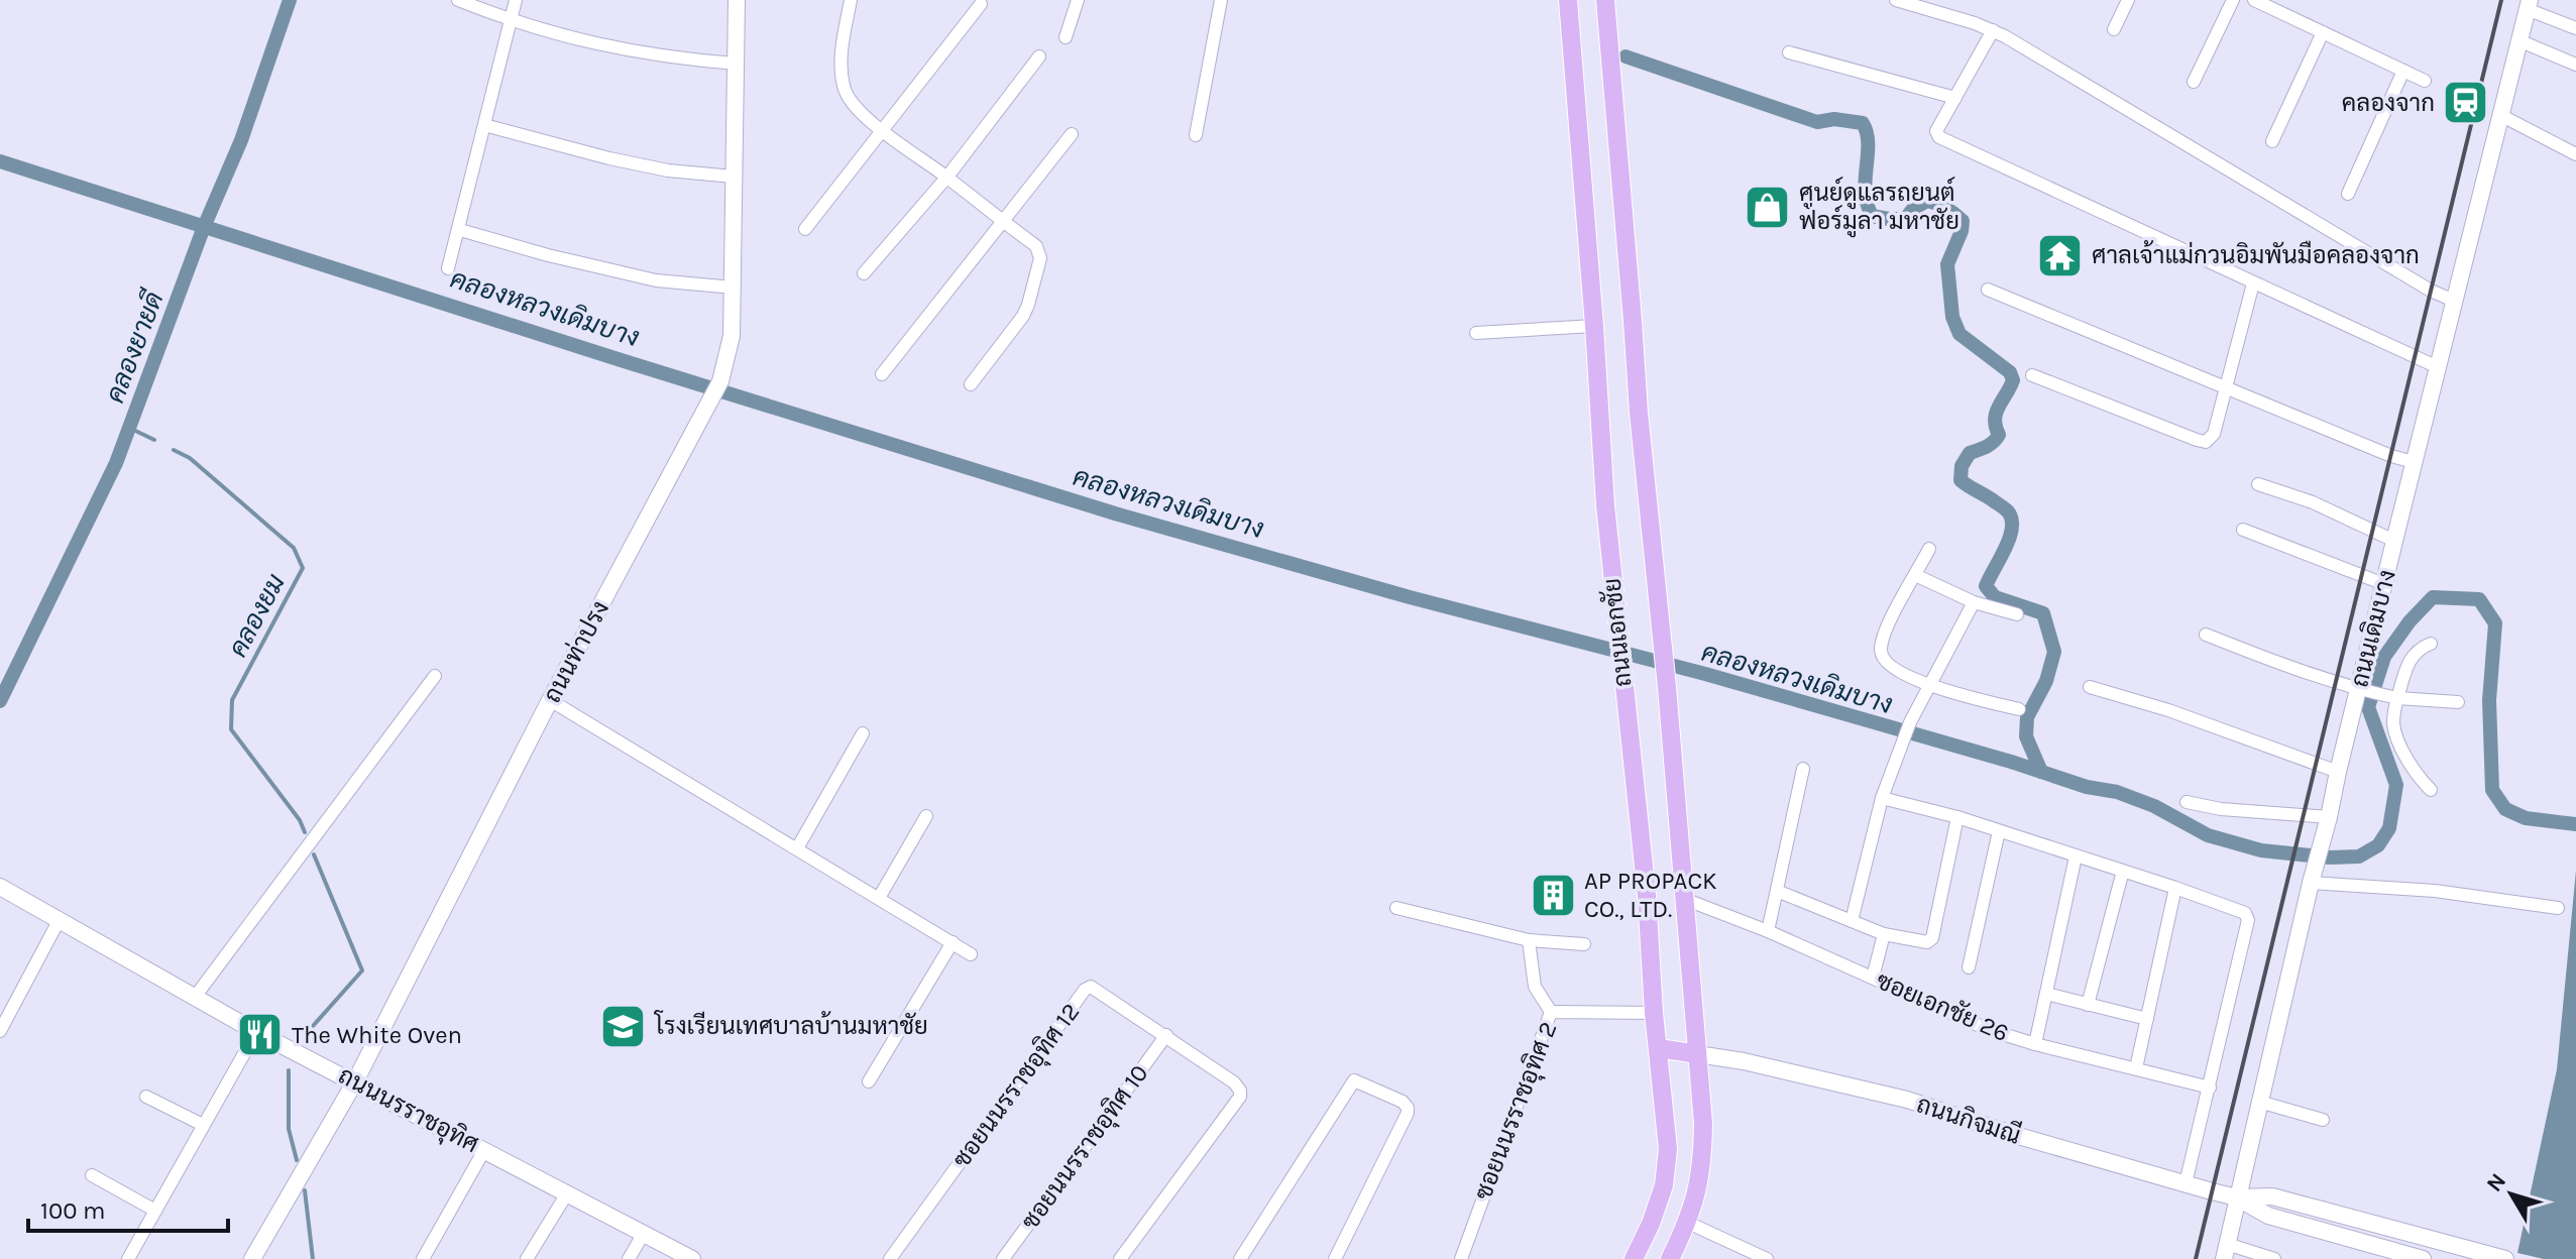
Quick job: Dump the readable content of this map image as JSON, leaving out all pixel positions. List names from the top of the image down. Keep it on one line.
{"streets":{"main road":["ถนนเอกชัย"],"street":["ถนนเดิมบาง","ถนนท่าปรง","ซอยเอกชัย 26","ซอยนนรราชอุทิศ 12","ถนนนรราชอุทิศ","ซอยนนรราชอุทิศ 2","ถนนกิจมณี","ซอยนนรราชอุทิศ 10"]},"crossings":[["ถนนเดิมบาง","ถนนกิจมณี"],["ถนนเอกชัย","ซอยเอกชัย 26"],["ถนนเอกชัย","ซอยนนรราชอุทิศ 2"],["ถนนเอกชัย","ถนนกิจมณี"],["ถนนท่าปรง","ถนนนรราชอุทิศ"],["ซอยนนรราชอุทิศ 12","ซอยนนรราชอุทิศ 10"]],"water":["คลองหลวงเดิมบาง","คลองยายดี","คลองยม"],"places":{"station":["คลองจาก"],"shop":["ศูนย์ดูแลรถยนต์ ฟอร์มูลา มหาชัย"],"temple":["ศาลเจ้าแม่กวนอิมพันมือคลองจาก"],"building":["AP PROPACK CO., LTD."],"school or university":["โรงเรียนเทศบาลบ้านมหาชัย"],"restaurant":["The White Oven"]},"scale_bar":"100 m","north":"top left"}
